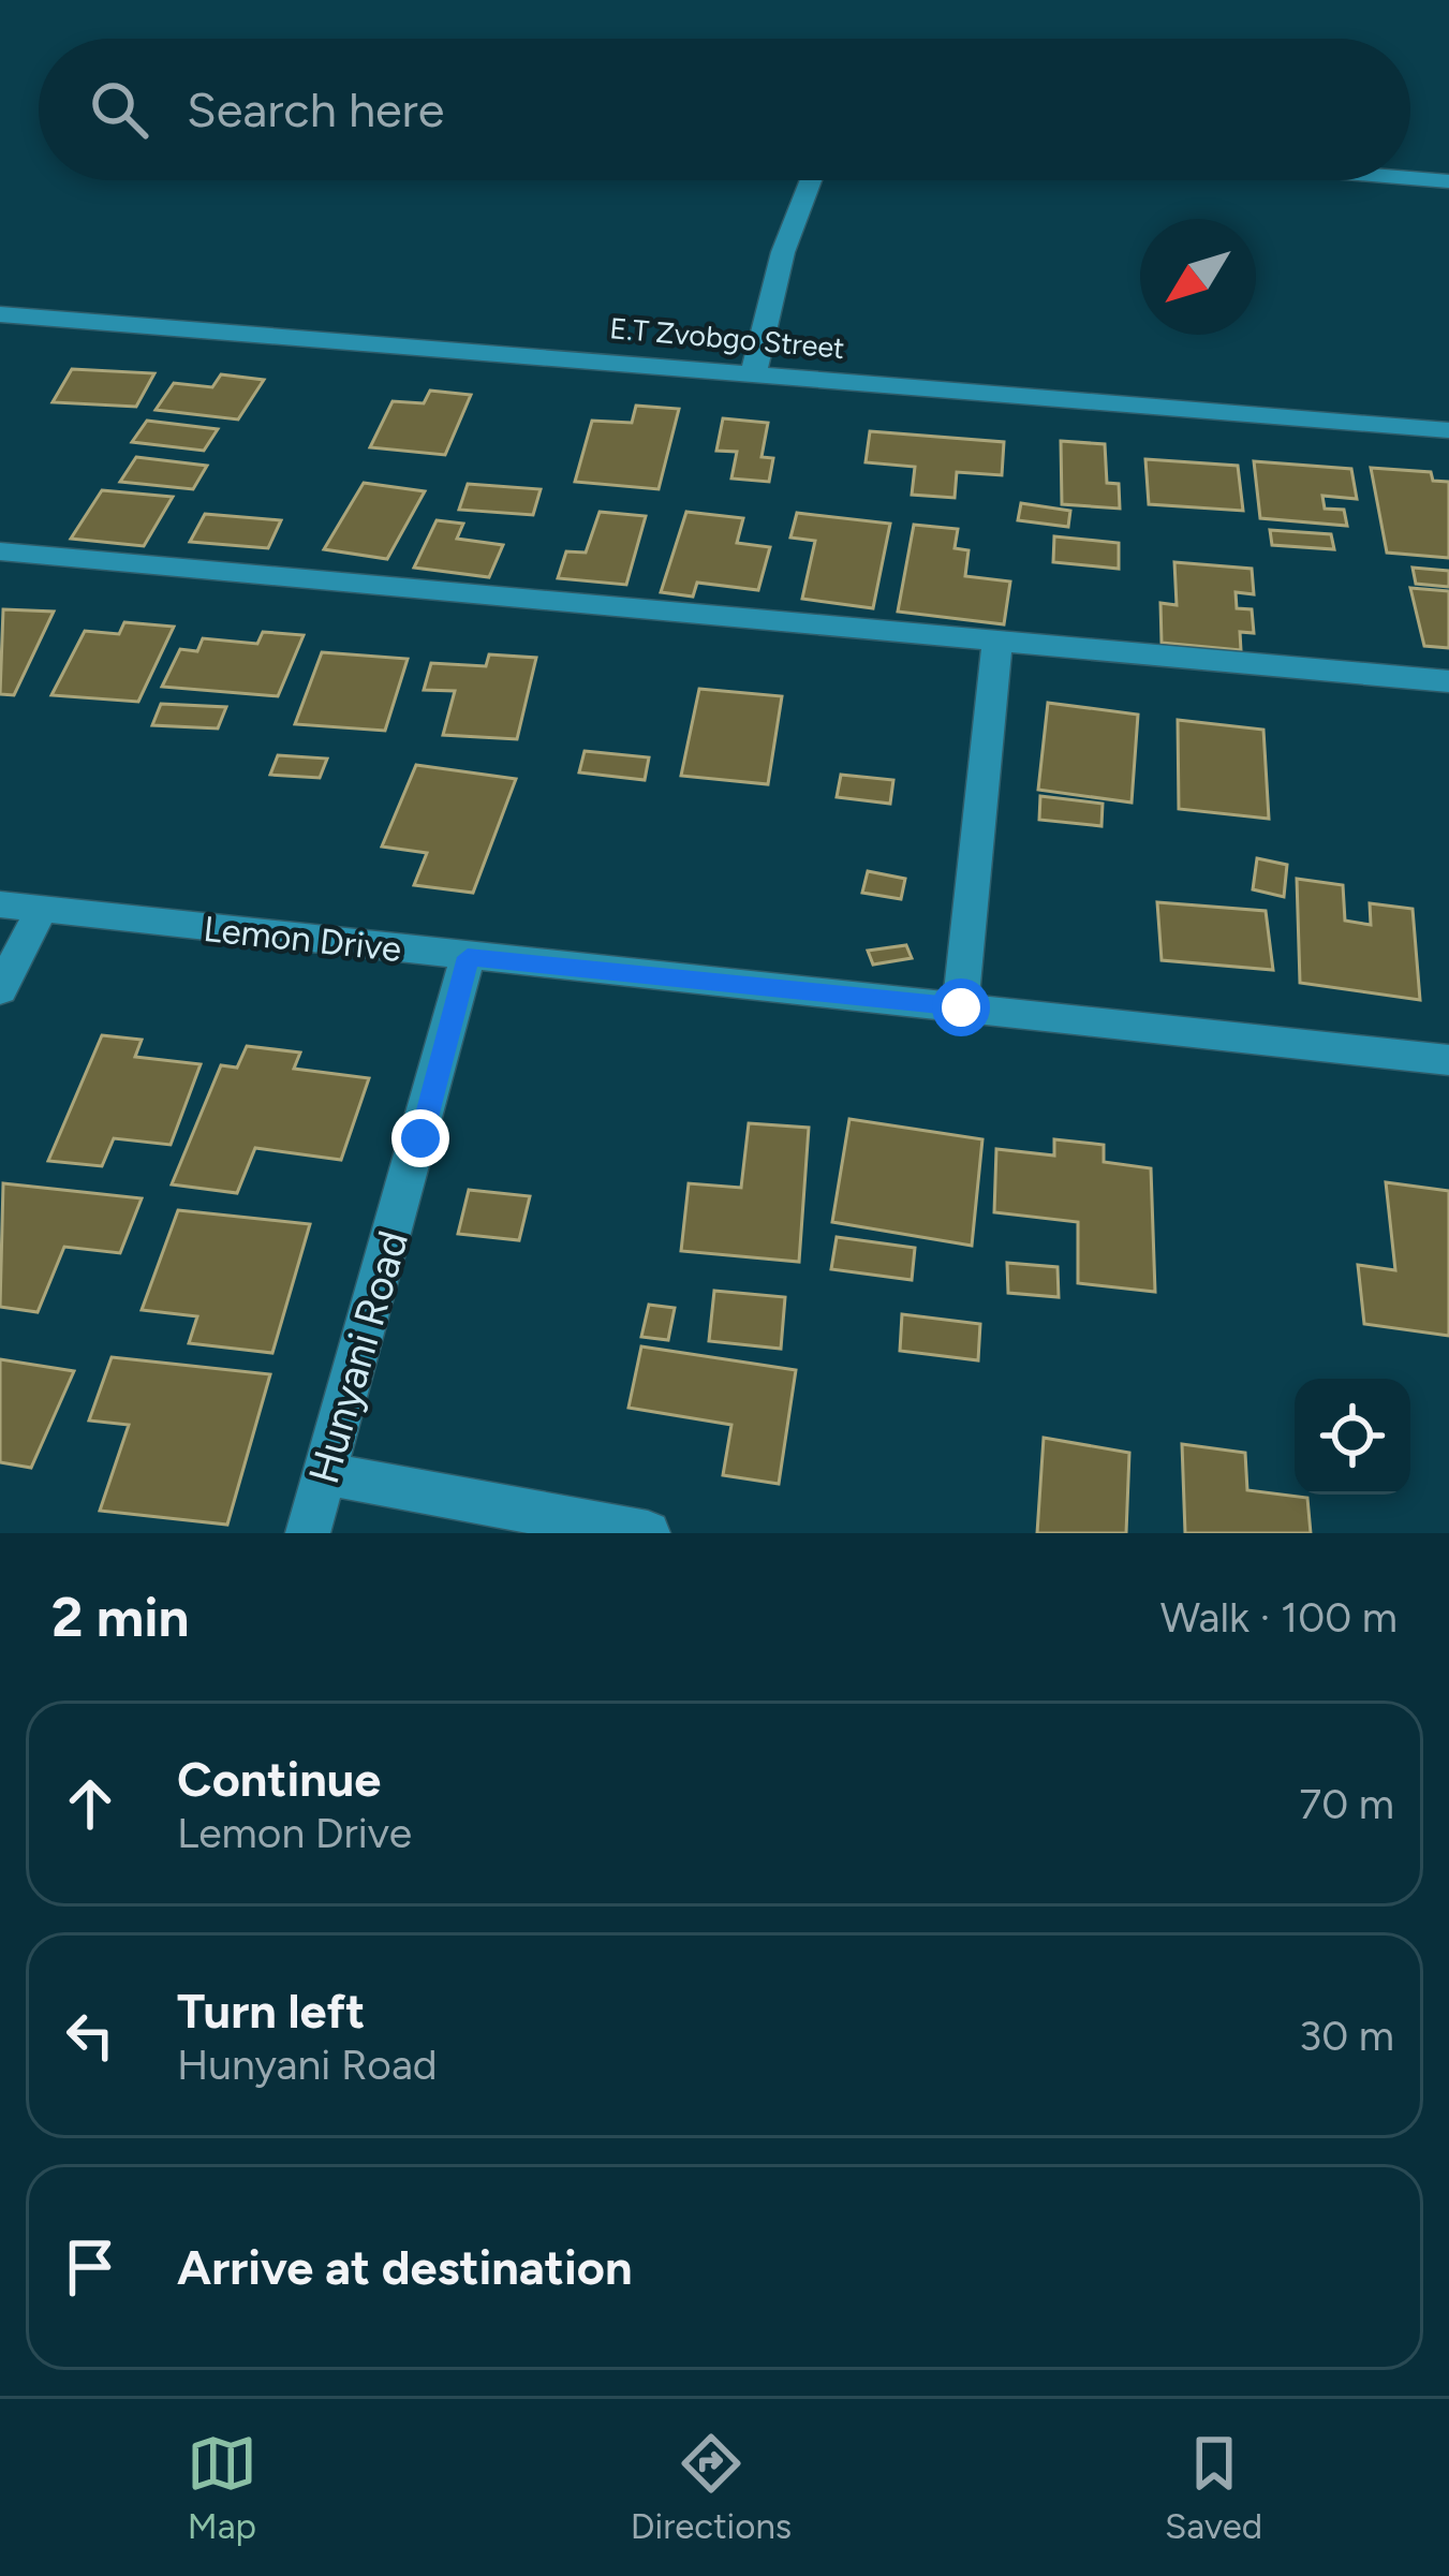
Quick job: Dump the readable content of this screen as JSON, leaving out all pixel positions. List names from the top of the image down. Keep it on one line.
{"streets":{"street":["E.T Zvobgo Street","Lemon Drive","Hunyani Road"]},"crossings":[["Lemon Drive","Hunyani Road"]],"north":"bottom left","page":{"search":"Search here","heading":["2 min","Walk · 100 m"],"list":[["Continue","Lemon Drive","70 m"],["Turn left","Hunyani Road","30 m"],"Arrive at destination"],"nav":["Map","Directions","Saved"]}}
